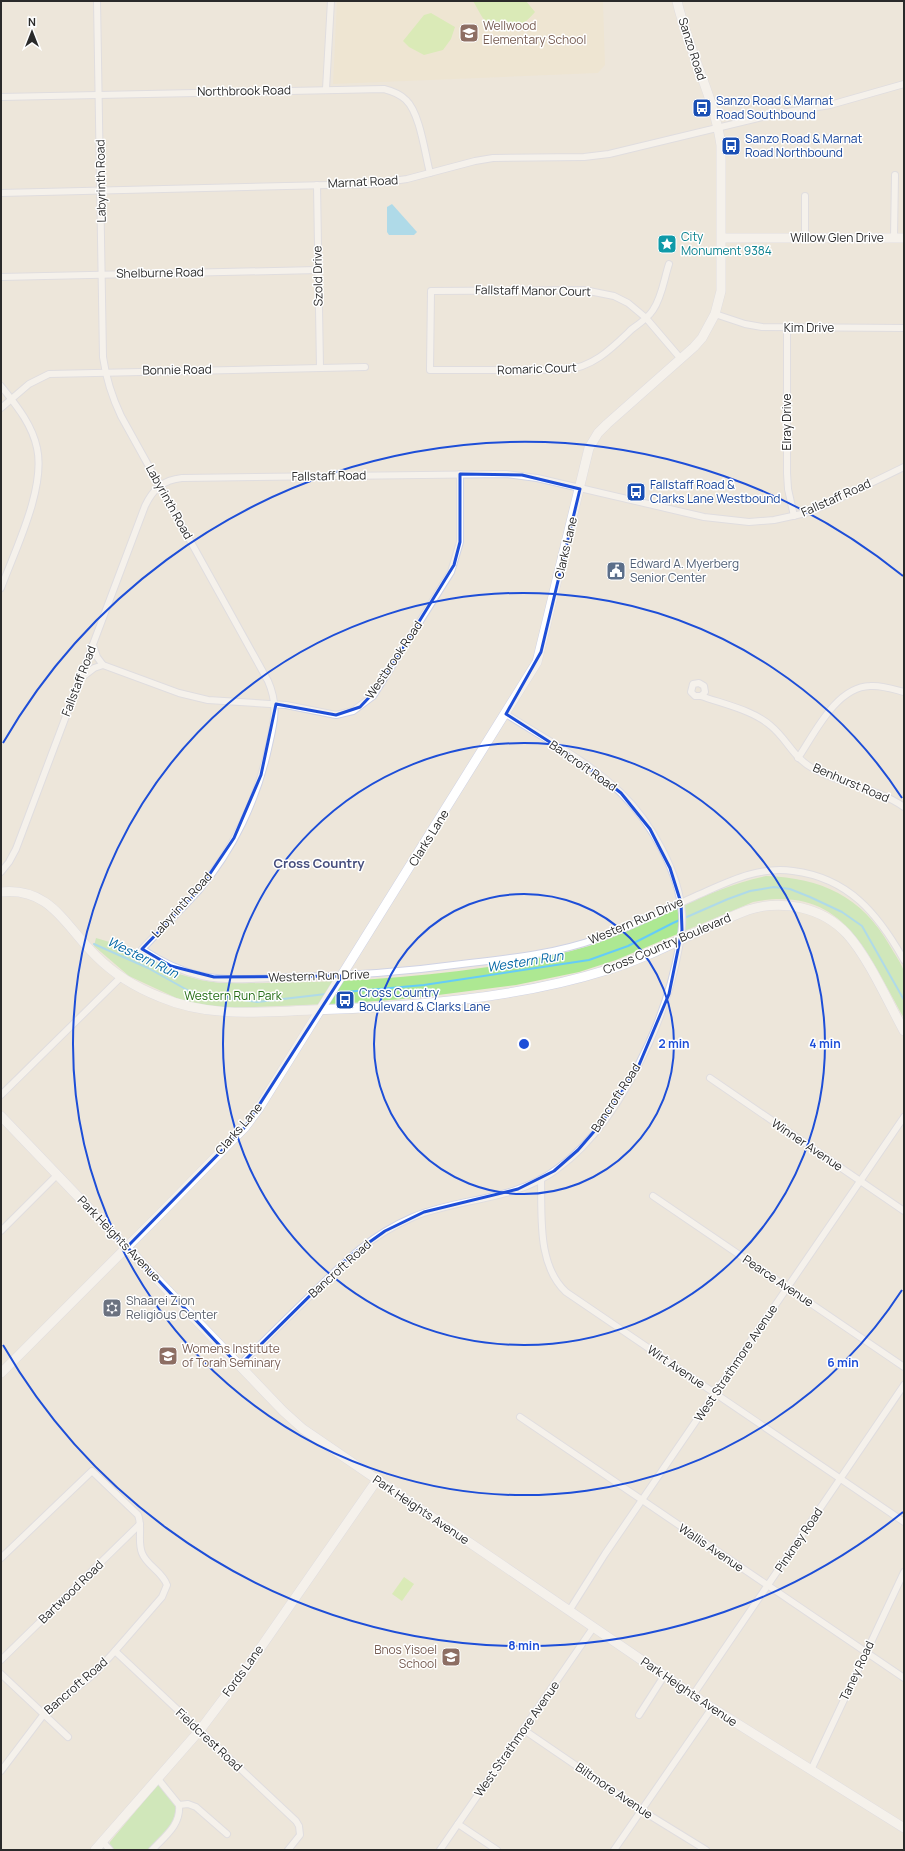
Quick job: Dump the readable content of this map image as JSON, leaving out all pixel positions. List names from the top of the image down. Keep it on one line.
{"streets":{"street":["Sanzo Road","Northbrook Road","Labyrinth Road","Marnat Road","Willow Glen Drive","Shelburne Road","Szold Drive","Fallstaff Manor Court","Kim Drive","Romaric Court","Bonnie Road","Elray Drive","Fallstaff Road","Clarks Lane","Westbrook Road","Bancroft Road","Benhurst Road","Western Run Drive","Cross Country Boulevard","Winner Avenue","Park Heights Avenue","Pearce Avenue","West Strathmore Avenue","Wirt Avenue","Pinkney Road","Wallis Avenue","Bartwood Road","Fords Lane","Taney Road","Fieldcrest Road","Biltmore Avenue"]},"crossings":[["Sanzo Road","Marnat Road"],["Sanzo Road","Willow Glen Drive"],["Sanzo Road","Clarks Lane"],["Northbrook Road","Labyrinth Road"],["Northbrook Road","Marnat Road"],["Labyrinth Road","Marnat Road"],["Labyrinth Road","Shelburne Road"],["Labyrinth Road","Bonnie Road"],["Labyrinth Road","Fallstaff Road"],["Labyrinth Road","Westbrook Road"],["Labyrinth Road","Western Run Drive"],["Marnat Road","Szold Drive"],["Willow Glen Drive","Clarks Lane"],["Shelburne Road","Szold Drive"],["Szold Drive","Bonnie Road"],["Fallstaff Manor Court","Romaric Court"],["Fallstaff Manor Court","Clarks Lane"],["Kim Drive","Elray Drive"],["Kim Drive","Clarks Lane"],["Elray Drive","Fallstaff Road"],["Fallstaff Road","Clarks Lane"],["Fallstaff Road","Westbrook Road"],["Clarks Lane","Bancroft Road"],["Clarks Lane","Western Run Drive"],["Clarks Lane","Cross Country Boulevard"],["Clarks Lane","Park Heights Avenue"],["Bancroft Road","Western Run Drive"],["Bancroft Road","Cross Country Boulevard"],["Bancroft Road","Park Heights Avenue"],["Bancroft Road","Wirt Avenue"],["Bancroft Road","Bartwood Road"],["Bancroft Road","Fieldcrest Road"],["Winner Avenue","West Strathmore Avenue"],["Park Heights Avenue","West Strathmore Avenue"],["Park Heights Avenue","Pinkney Road"],["Park Heights Avenue","Fords Lane"],["Park Heights Avenue","Taney Road"],["Pearce Avenue","West Strathmore Avenue"],["West Strathmore Avenue","Wirt Avenue"],["West Strathmore Avenue","Wallis Avenue"],["West Strathmore Avenue","Biltmore Avenue"],["Wirt Avenue","Pinkney Road"],["Pinkney Road","Wallis Avenue"],["Wallis Avenue","Taney Road"],["Fords Lane","Fieldcrest Road"]],"districts":["Cross Country"],"water":["Western Run"],"parks":["Western Run Park"],"places":{"school or university":["Wellwood Elementary School","Womens Institute of Torah Seminary","Bnos Yisoel School"],"bus stop":["Sanzo Road & Marnat Road Southbound","Sanzo Road & Marnat Road Northbound","Fallstaff Road & Clarks Lane Westbound","Cross Country Boulevard & Clarks Lane"],"place":["City Monument 9384"],"public building":["Edward A. Myerberg Senior Center"],"synagogue":["Shaarei Zion Religious Center"]},"north":"top","rings":["2 min","4 min","6 min","8 min"]}
